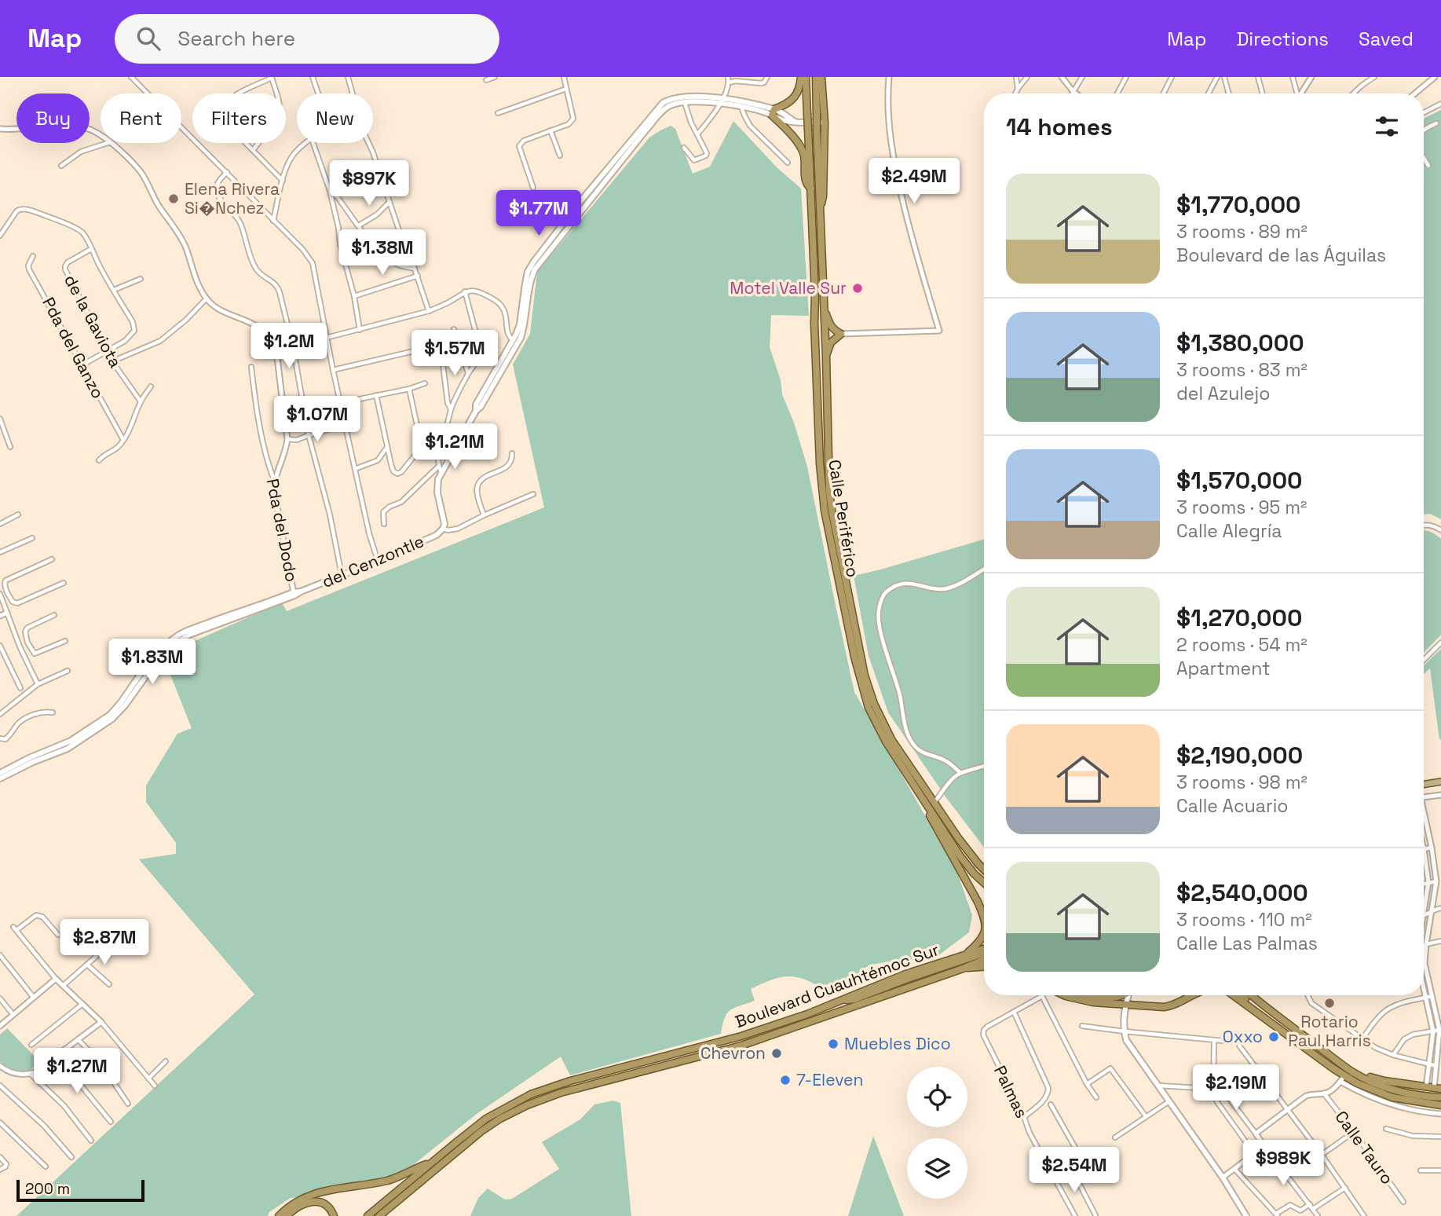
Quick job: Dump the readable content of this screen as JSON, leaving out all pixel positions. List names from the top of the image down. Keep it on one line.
{"streets":{"highway":["Calle Periférico","Boulevard Cuauhtémoc Sur"],"main road":["del Cenzontle"],"street":["de la Gaviota","Pda del Ganzo","Pda del Dodo","Palmas","Calle Tauro"]},"crossings":[["Pda del Dodo","del Cenzontle"]],"places":["Elena Rivera Si�Nchez","Motel Valle Sur","Rotario Paul Harris","Oxxo","Muebles Dico","Chevron","7-Eleven"],"scale_bar":"200 m","page":{"header":"Map","search":"Search here","nav":["Map","Directions","Saved"],"chip":["Buy","Rent","Filters","New"],"heading":"14 homes","price":["$2.49M","$897K","$1.77M","$1.38M","$1.2M","$1.57M","$1.07M","$1.21M","$1.83M","$2.87M","$1.27M","$2.19M","$989K","$2.54M"],"list":[{"name":"$1,770,000","note":"3 rooms · 89 m² · Boulevard de las Águilas"},{"name":"$1,380,000","note":"3 rooms · 83 m² · del Azulejo"},{"name":"$1,570,000","note":"3 rooms · 95 m² · Calle Alegría"},{"name":"$1,270,000","note":"2 rooms · 54 m² · Apartment"},{"name":"$2,190,000","note":"3 rooms · 98 m² · Calle Acuario"},{"name":"$2,540,000","note":"3 rooms · 110 m² · Calle Las Palmas"}],"scale":"200 m"}}
